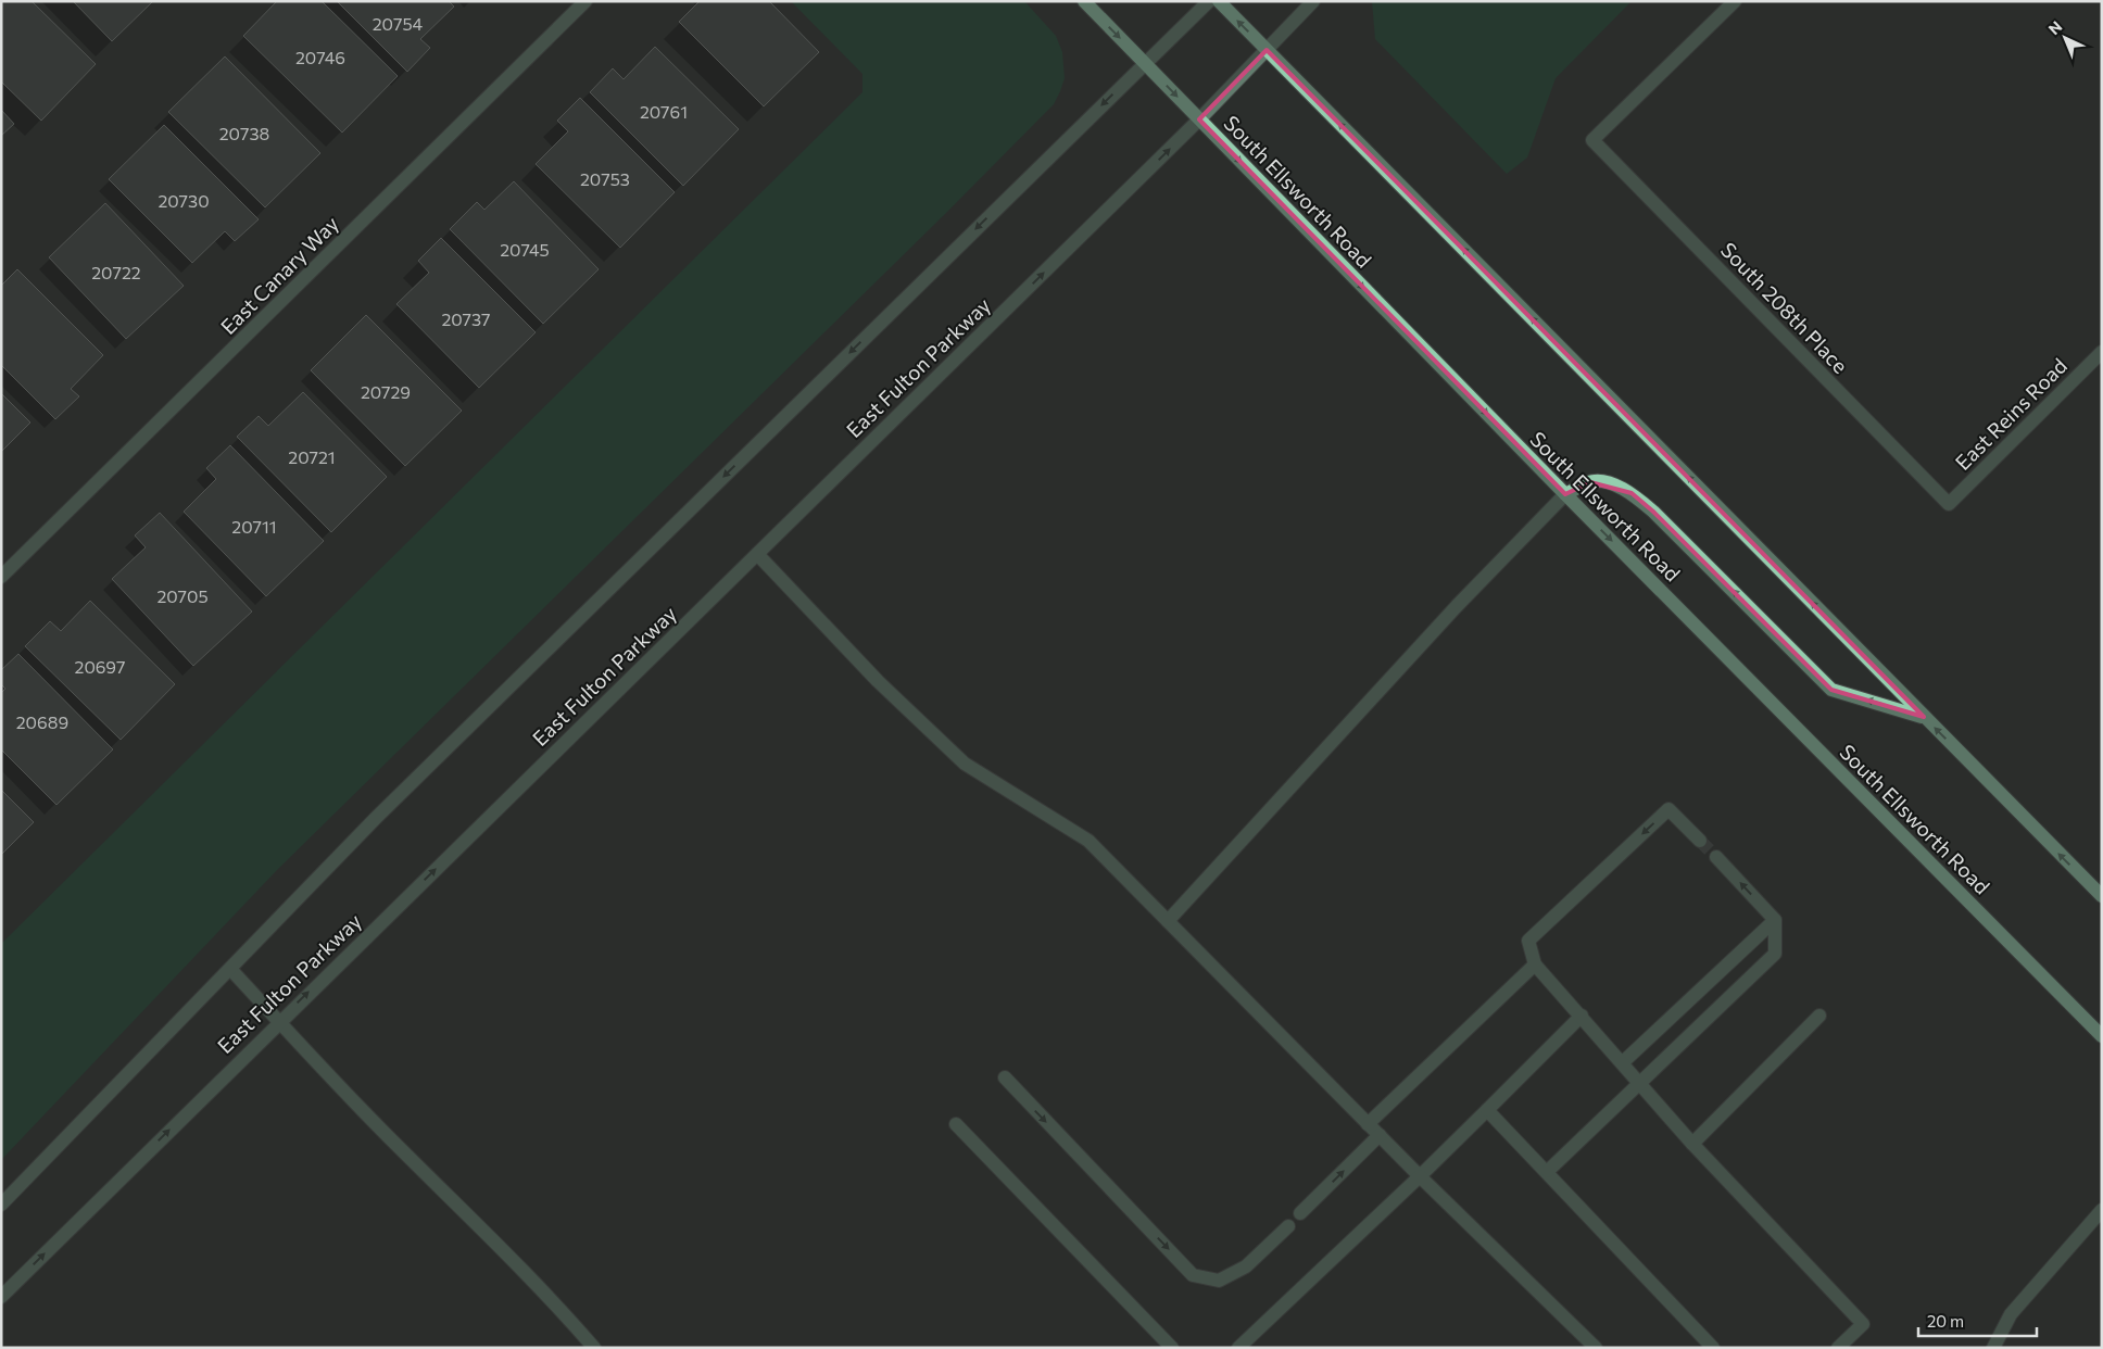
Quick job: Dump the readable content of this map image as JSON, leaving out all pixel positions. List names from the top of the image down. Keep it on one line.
{"streets":{"main road":["South Ellsworth Road"],"street":["East Canary Way","South 208th Place","East Fulton Parkway","East Reins Road"]},"crossings":[["South Ellsworth Road","East Fulton Parkway"],["South 208th Place","East Reins Road"]],"house_numbers":["20754","20746","20761","20738","20753","20730","20745","20722","20737","20729","20721","20711","20705","20697","20689"],"scale_bar":"20 m","north":"top left"}
